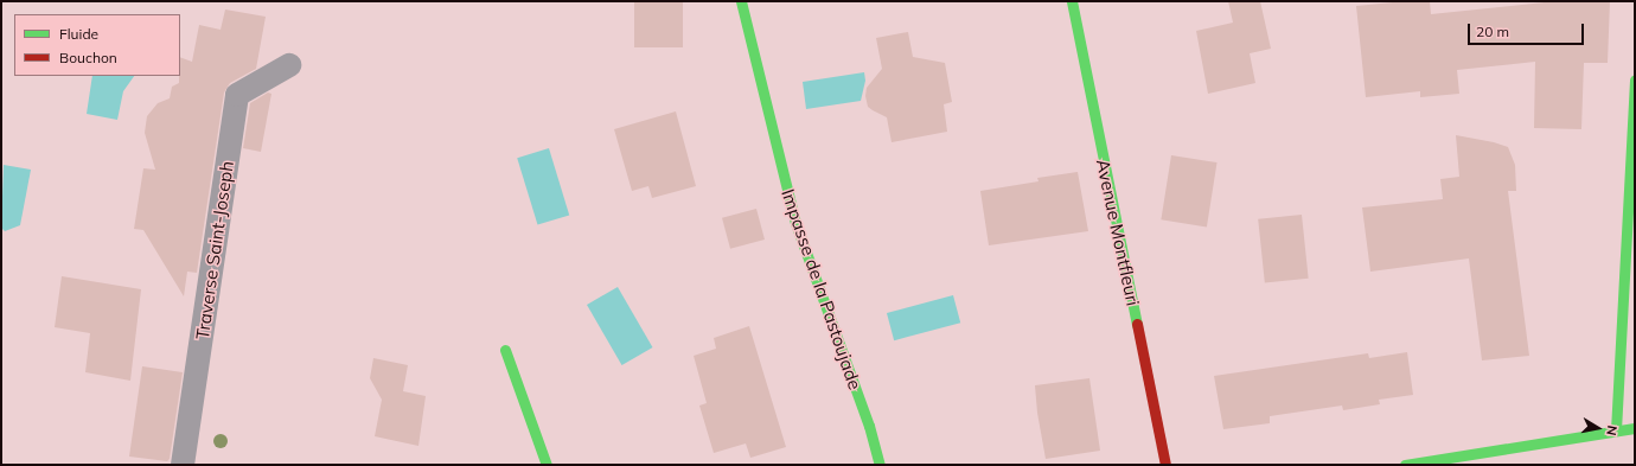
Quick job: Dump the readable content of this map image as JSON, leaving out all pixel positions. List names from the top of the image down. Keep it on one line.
{"streets":{"street":["Avenue Montfleuri","Impasse de la Pastoujade"],"lane":["Traverse Saint-Joseph"]},"legend":["Fluide","Bouchon"],"scale_bar":"20 m","north":"right"}
